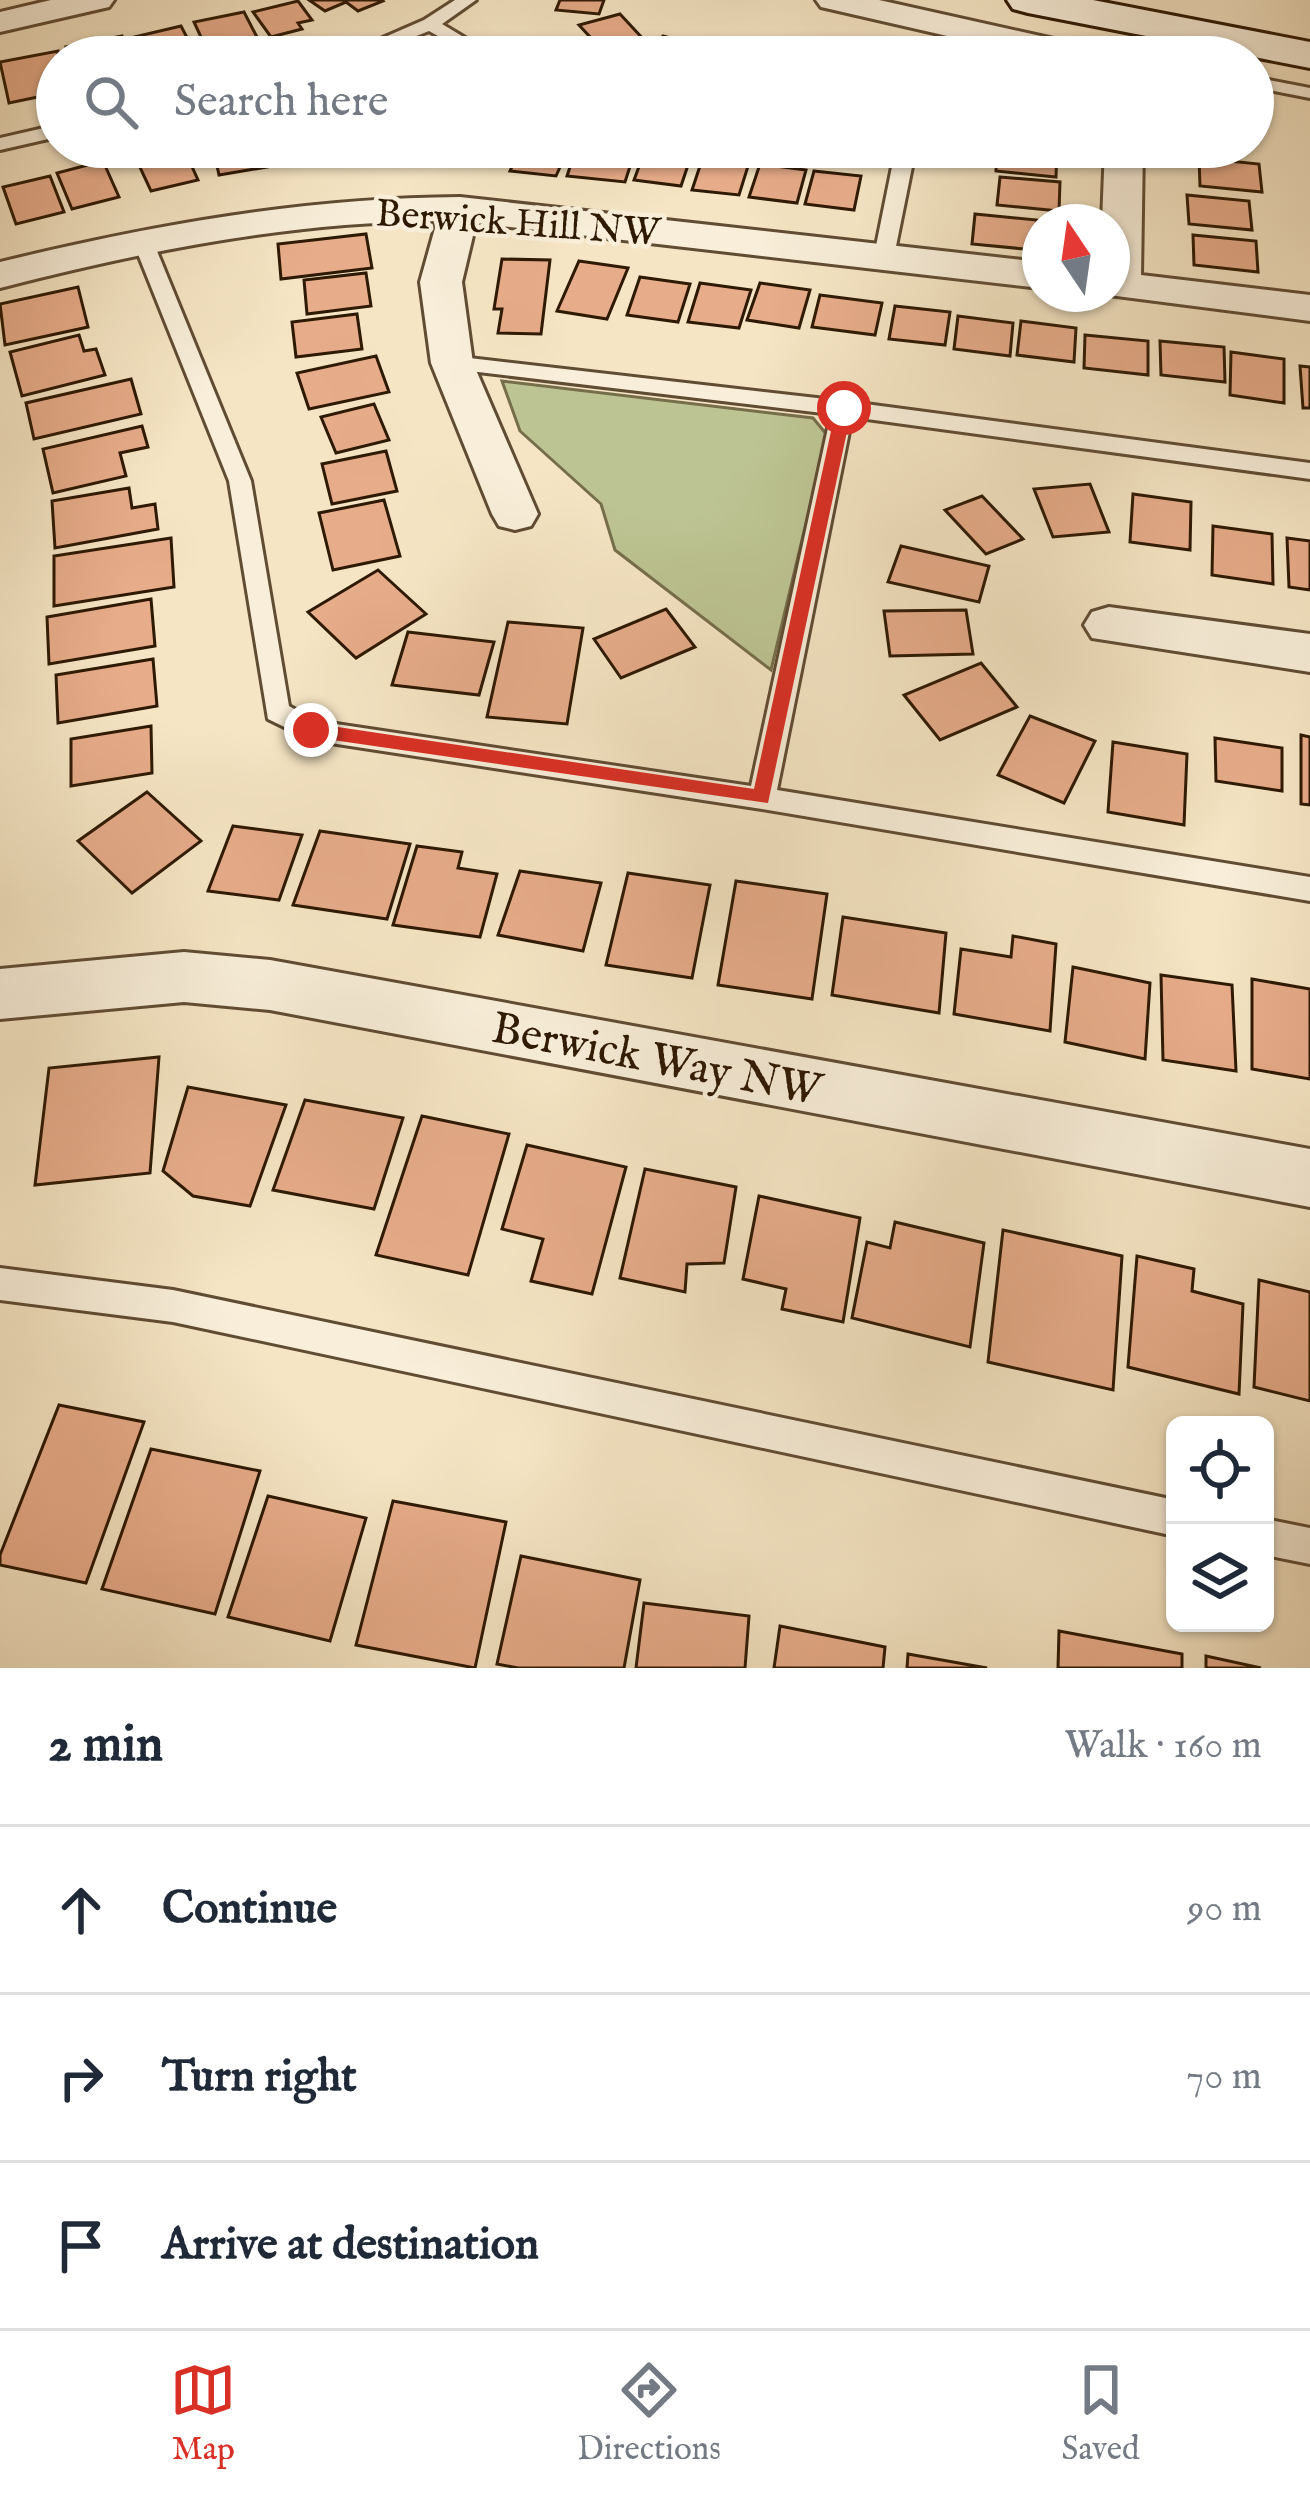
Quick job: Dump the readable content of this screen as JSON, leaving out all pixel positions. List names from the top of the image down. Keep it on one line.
{"streets":{"street":["Berwick Hill NW","Berwick Way NW"]},"north":"top","page":{"search":"Search here","heading":["2 min","Walk · 160 m"],"list":[["Continue","90 m"],["Turn right","70 m"],"Arrive at destination"],"nav":["Map","Directions","Saved"]}}
